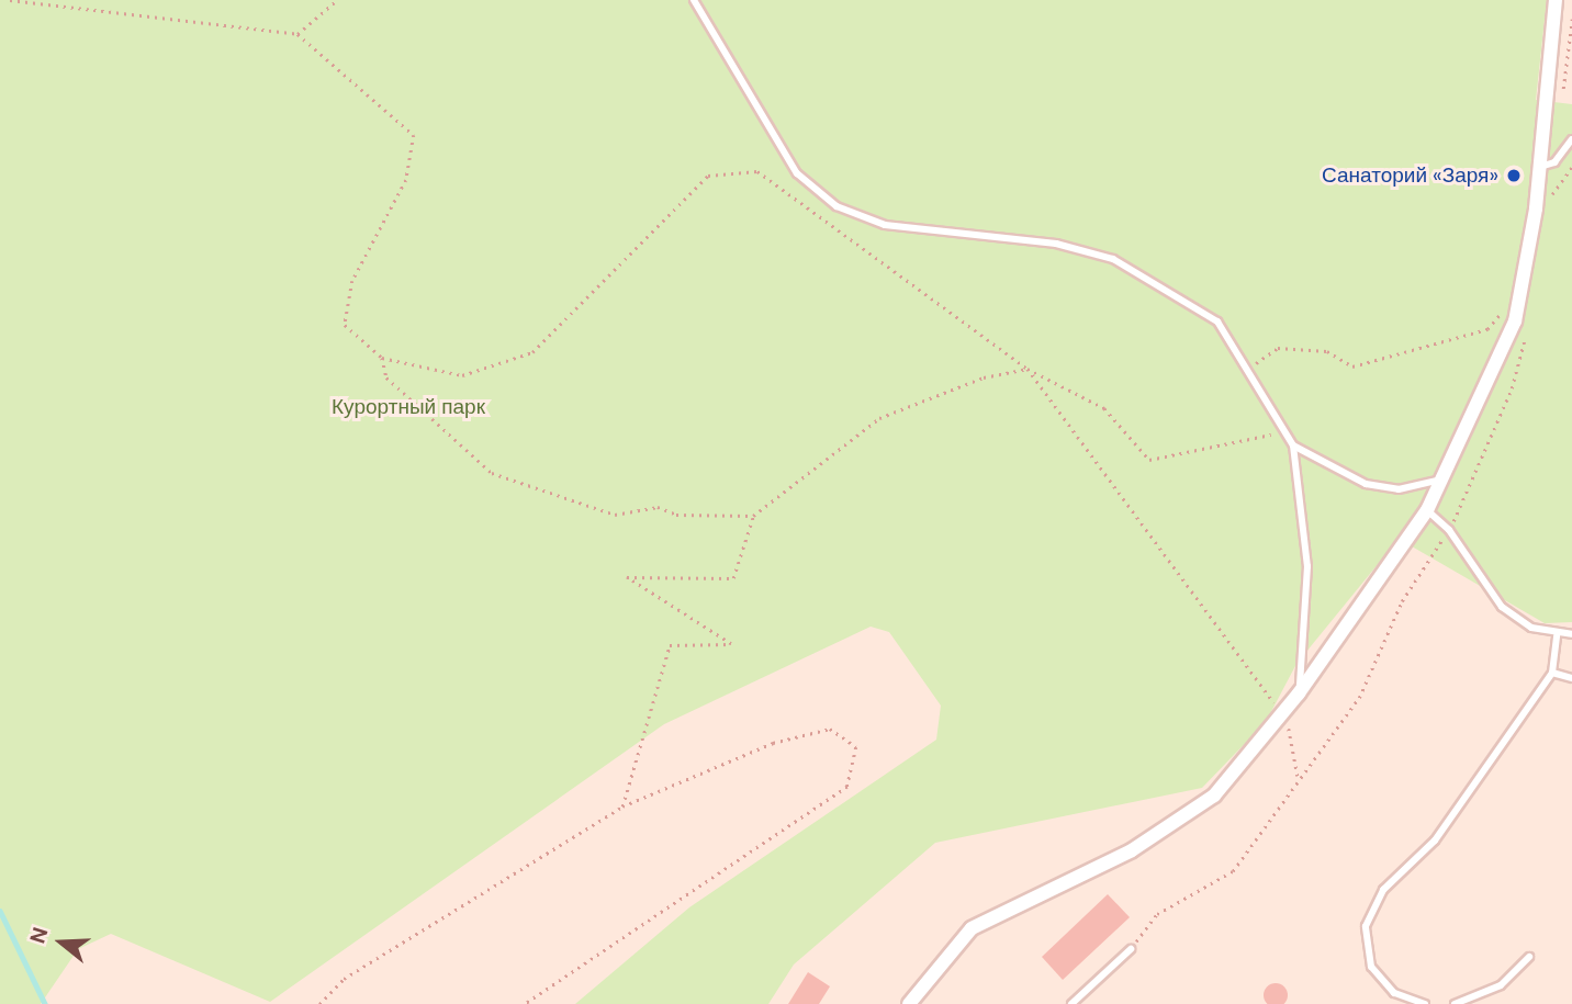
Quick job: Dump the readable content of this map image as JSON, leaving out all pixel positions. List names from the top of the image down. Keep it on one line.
{"parks":["Курортный парк"],"places":["Санаторий «Заря»"],"north":"left"}
